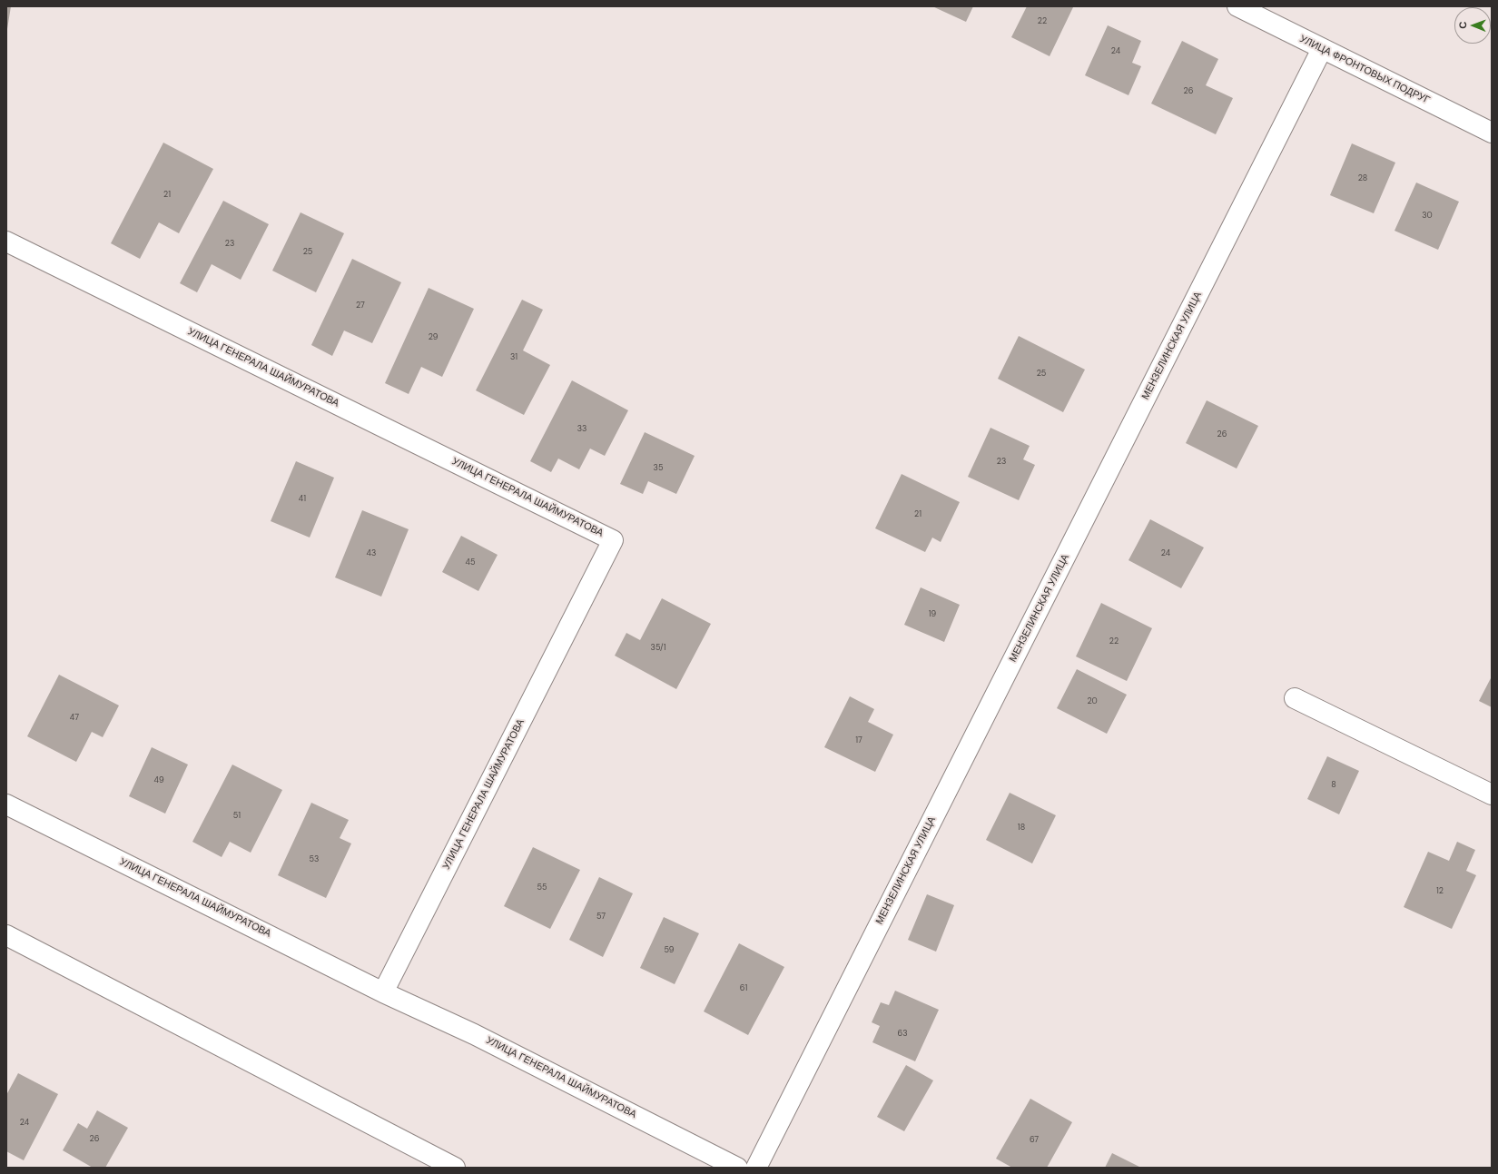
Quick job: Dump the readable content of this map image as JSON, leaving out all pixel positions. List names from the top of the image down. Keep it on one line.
{"streets":{"street":["УЛИЦА ФРОНТОВЫХ ПОДРУГ","МЕНЗЕЛИНСКАЯ УЛИЦА","УЛИЦА ГЕНЕРАЛА ШАЙМУРАТОВА"]},"crossings":[["УЛИЦА ФРОНТОВЫХ ПОДРУГ","МЕНЗЕЛИНСКАЯ УЛИЦА"]],"house_numbers":["22","24","26","28","21","30","23","25","27","29","31","25","33","26","23","35","41","21","43","24","45","19","22","35/1","20","47","17","49","8","51","18","53","55","12","57","59","61","63","24","26","67"],"north":"left"}
